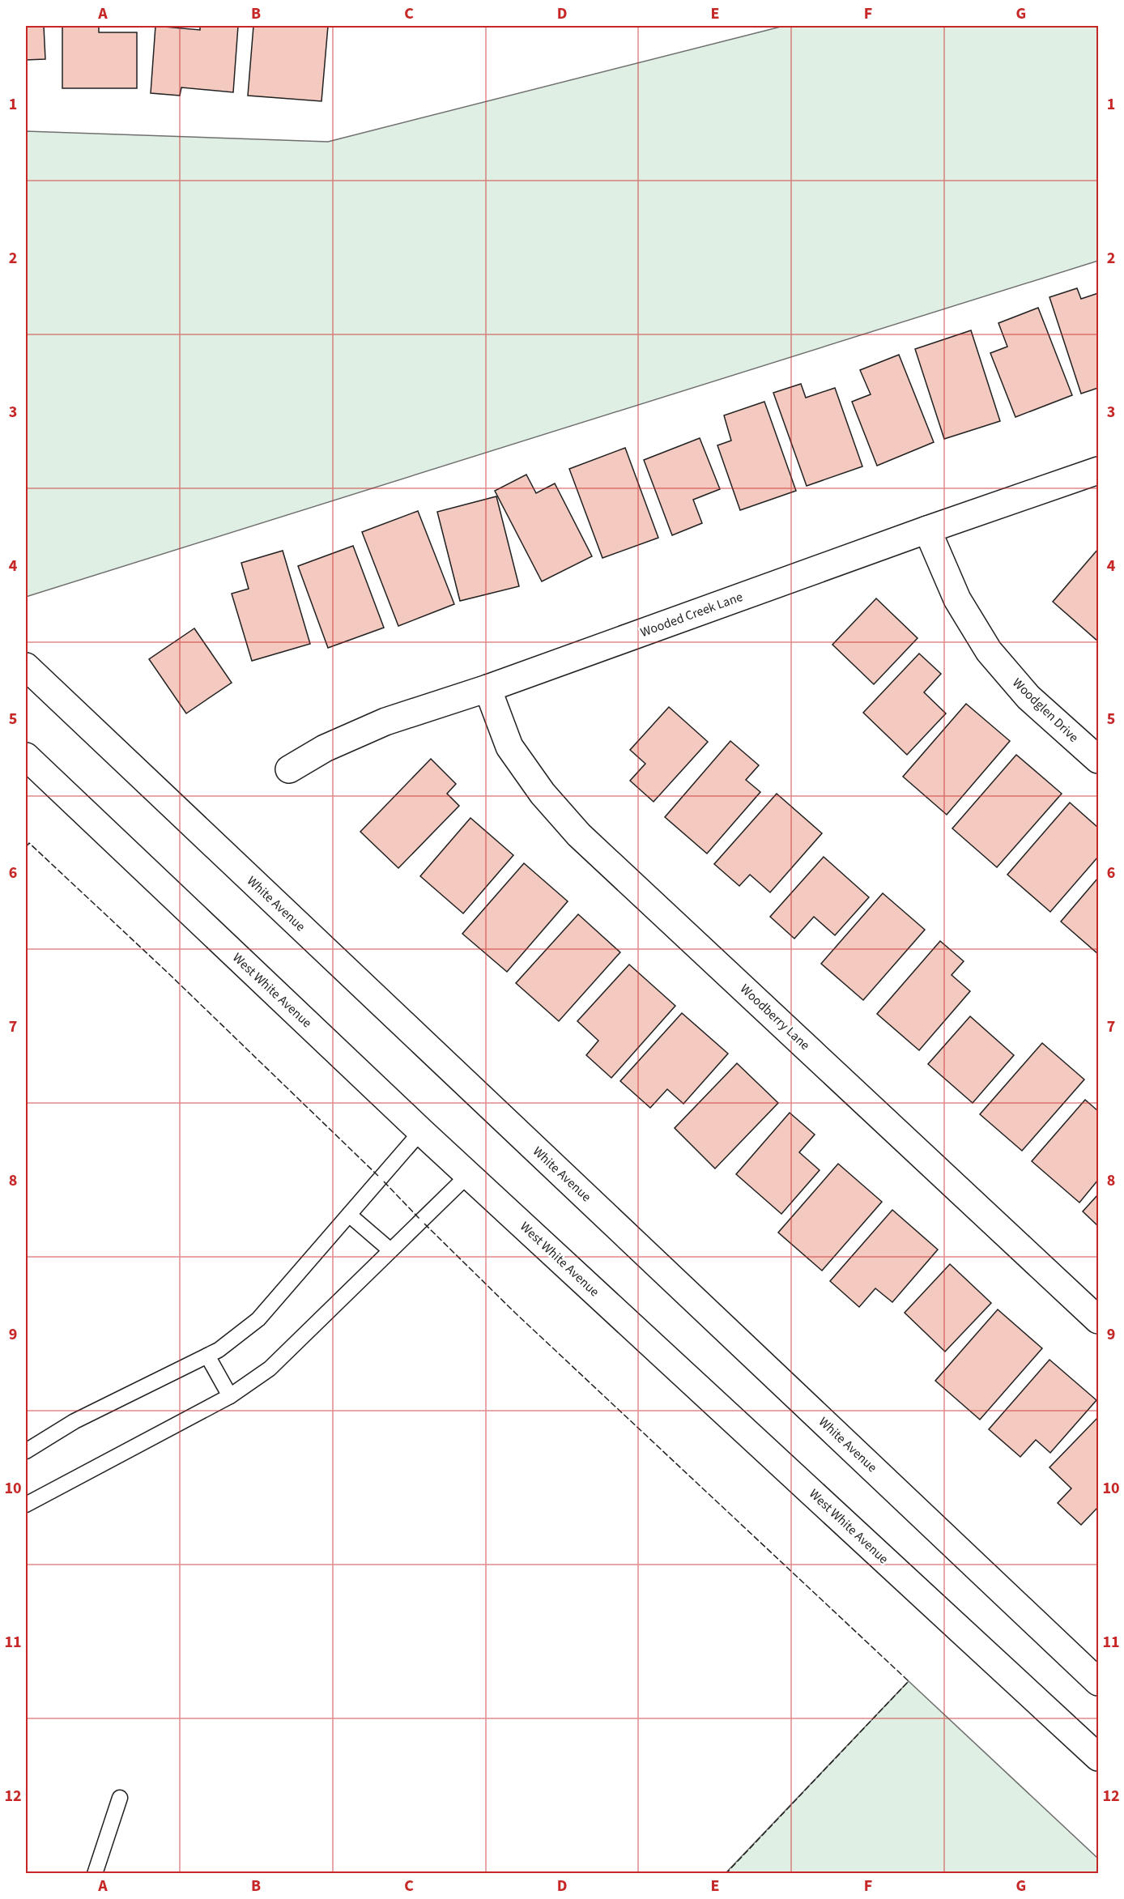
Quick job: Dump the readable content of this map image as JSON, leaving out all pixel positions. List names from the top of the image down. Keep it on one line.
{"streets":{"main road":["Wooded Creek Lane","Woodglen Drive","White Avenue","West White Avenue","Woodberry Lane"]},"crossings":[["Wooded Creek Lane","Woodglen Drive"],["Wooded Creek Lane","Woodberry Lane"]],"grid":{"columns":["A","B","C","D","E","F","G"],"rows":["1","2","3","4","5","6","7","8","9","10","11","12"]}}
